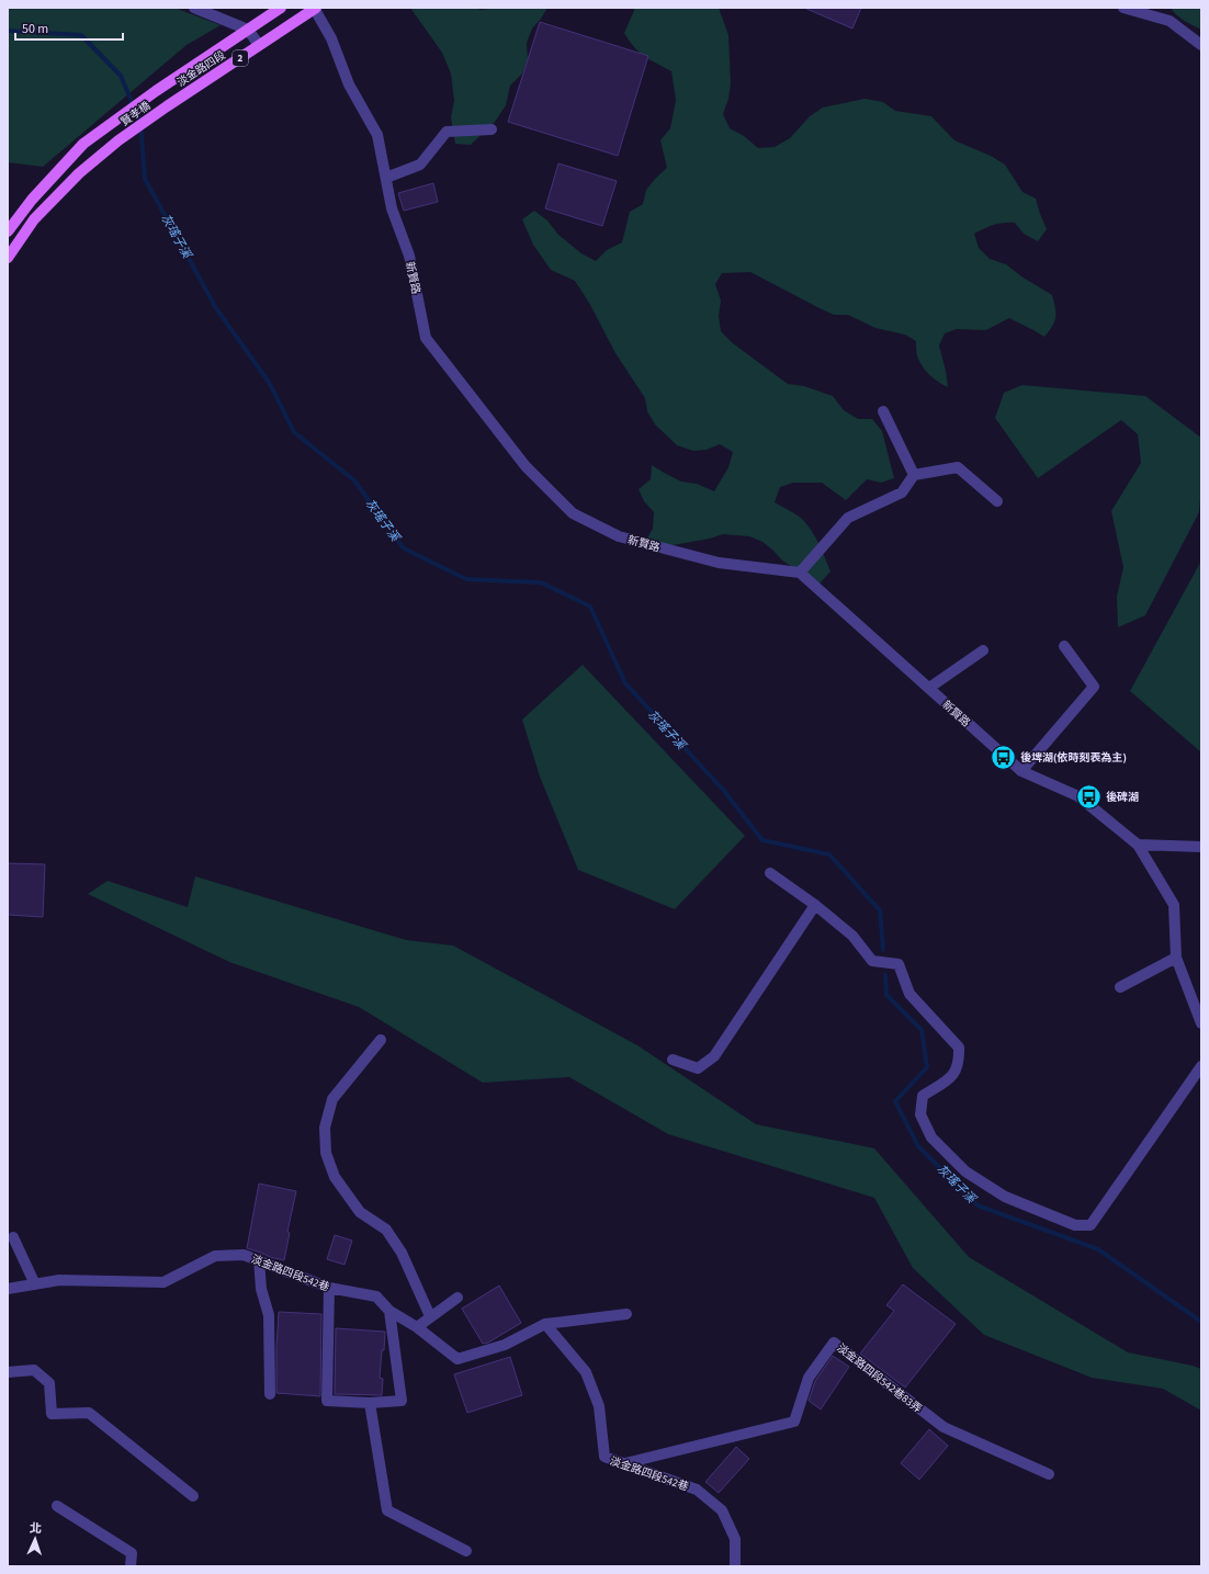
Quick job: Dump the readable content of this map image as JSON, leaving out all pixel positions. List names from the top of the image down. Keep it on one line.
{"streets":{"main road":["2","淡金路四段","賢孝橋"],"street":["新賢路","淡金路四段542巷","淡金路四段542巷83弄"]},"crossings":[["2","淡金路四段"],["淡金路四段","賢孝橋"],["淡金路四段","新賢路"],["淡金路四段542巷","淡金路四段542巷83弄"]],"water":["灰瑤子溪"],"places":{"bus stop":["後埤湖(依時刻表為主)","後碑湖"]},"scale_bar":"50 m","north":"top"}
